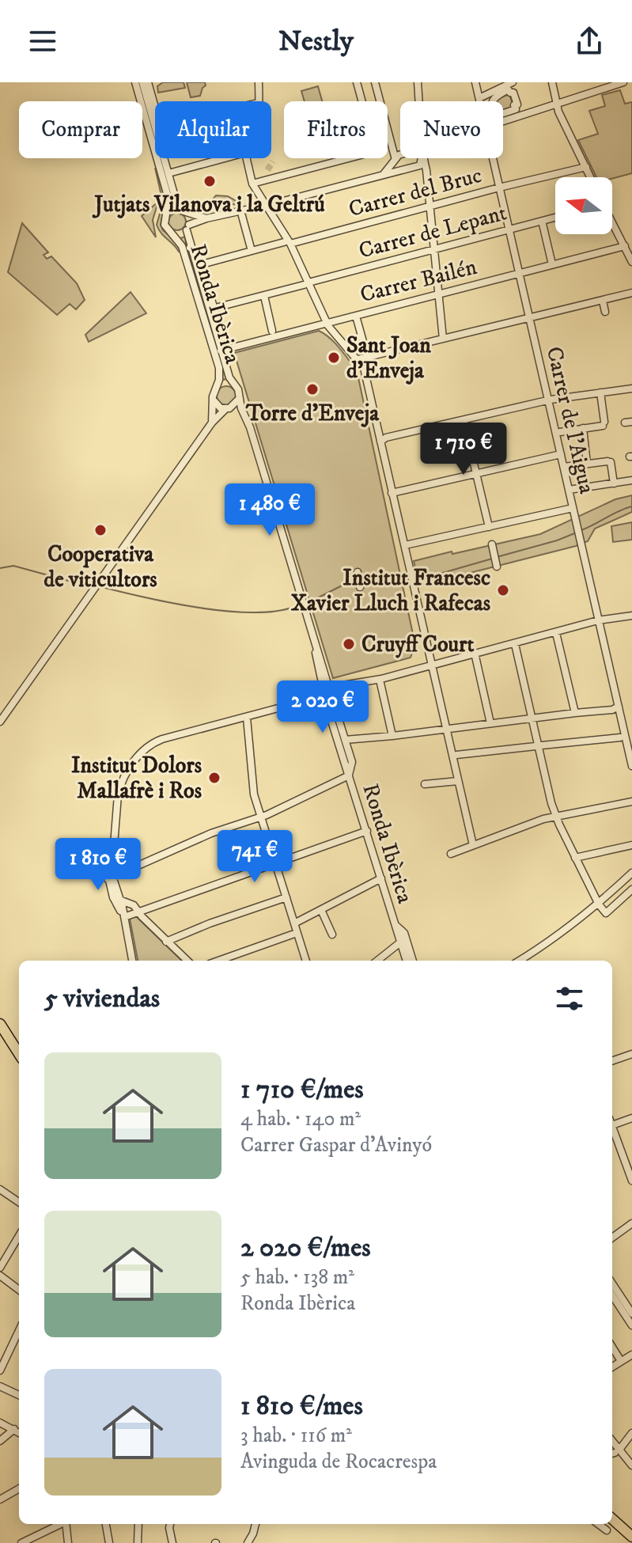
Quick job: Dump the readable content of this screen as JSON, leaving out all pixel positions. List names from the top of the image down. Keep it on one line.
{"streets":{"street":["Carrer del Bruc","Carrer de Lepant","Carrer Bailén","Ronda Ibèrica","Carrer de l'Aigua"]},"crossings":[["Carrer del Bruc","Carrer de l'Aigua"],["Carrer de Lepant","Carrer de l'Aigua"],["Carrer Bailén","Ronda Ibèrica"],["Carrer Bailén","Carrer de l'Aigua"]],"places":["Jutjats Vilanova i la Geltrú","Sant Joan d'Enveja","Torre d'Enveja","Cooperativa de viticultors","Institut Francesc Xavier Lluch i Rafecas","Cruyff Court","Institut Dolors Mallafrè i Ros"],"north":"left","page":{"header":"Nestly","chip":["Comprar","Alquilar","Filtros","Nuevo"],"price":["1 710 €","1 480 €","2 020 €","741 €","1 810 €"],"heading":"5 viviendas","list":[{"name":"1 710 €/mes","note":"4 hab. · 140 m² · Carrer Gaspar d'Avinyó"},{"name":"2 020 €/mes","note":"5 hab. · 138 m² · Ronda Ibèrica"},{"name":"1 810 €/mes","note":"3 hab. · 116 m² · Avinguda de Rocacrespa"}]}}
